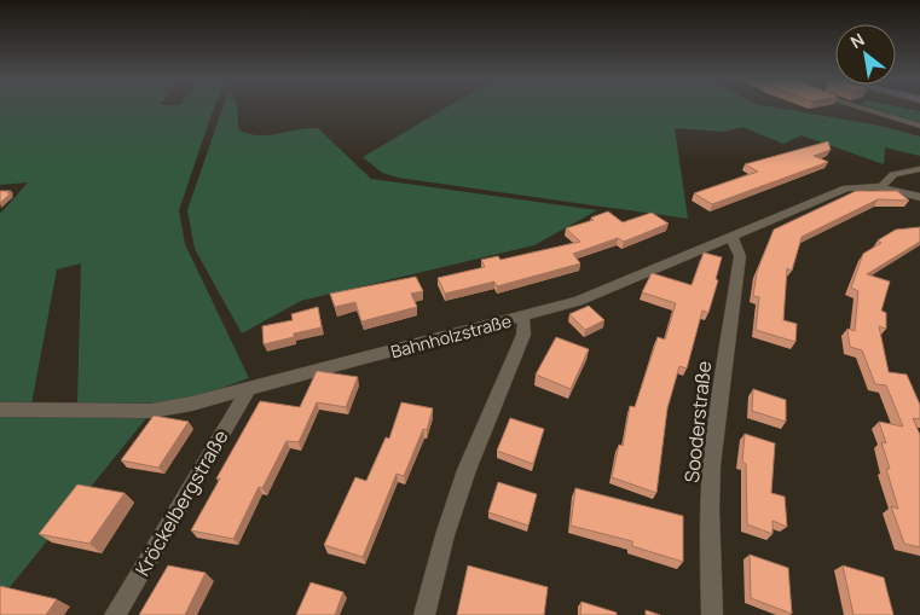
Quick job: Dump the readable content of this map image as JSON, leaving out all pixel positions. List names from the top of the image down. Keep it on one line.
{"streets":{"street":["Bahnholzstraße","Sooderstraße","Kröckelbergstraße"]},"crossings":[["Bahnholzstraße","Sooderstraße"],["Bahnholzstraße","Kröckelbergstraße"]],"north":"top left"}
